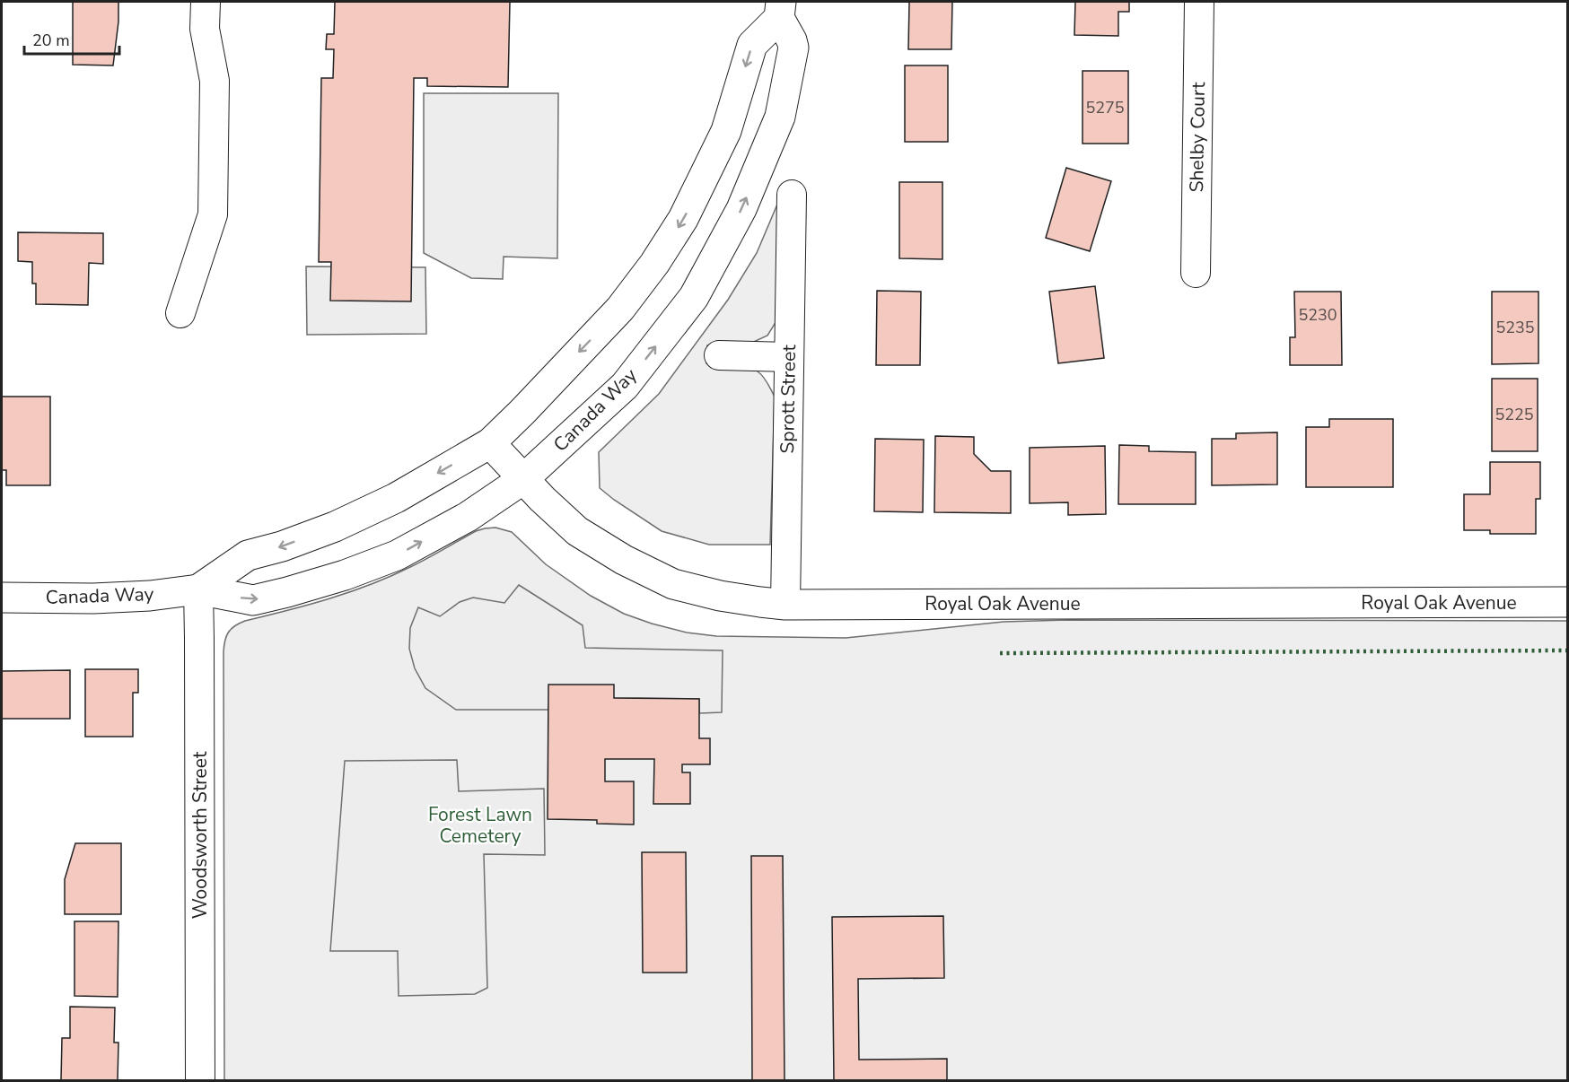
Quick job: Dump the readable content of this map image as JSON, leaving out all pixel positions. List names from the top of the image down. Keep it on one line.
{"streets":{"main road":["Canada Way","Royal Oak Avenue"],"street":["Shelby Court","Sprott Street","Woodsworth Street"]},"crossings":[["Sprott Street","Royal Oak Avenue"],["Canada Way","Royal Oak Avenue"],["Canada Way","Woodsworth Street"]],"parks":["Forest Lawn Cemetery"],"house_numbers":["5275","5230","5235","5225"],"scale_bar":"20 m"}
